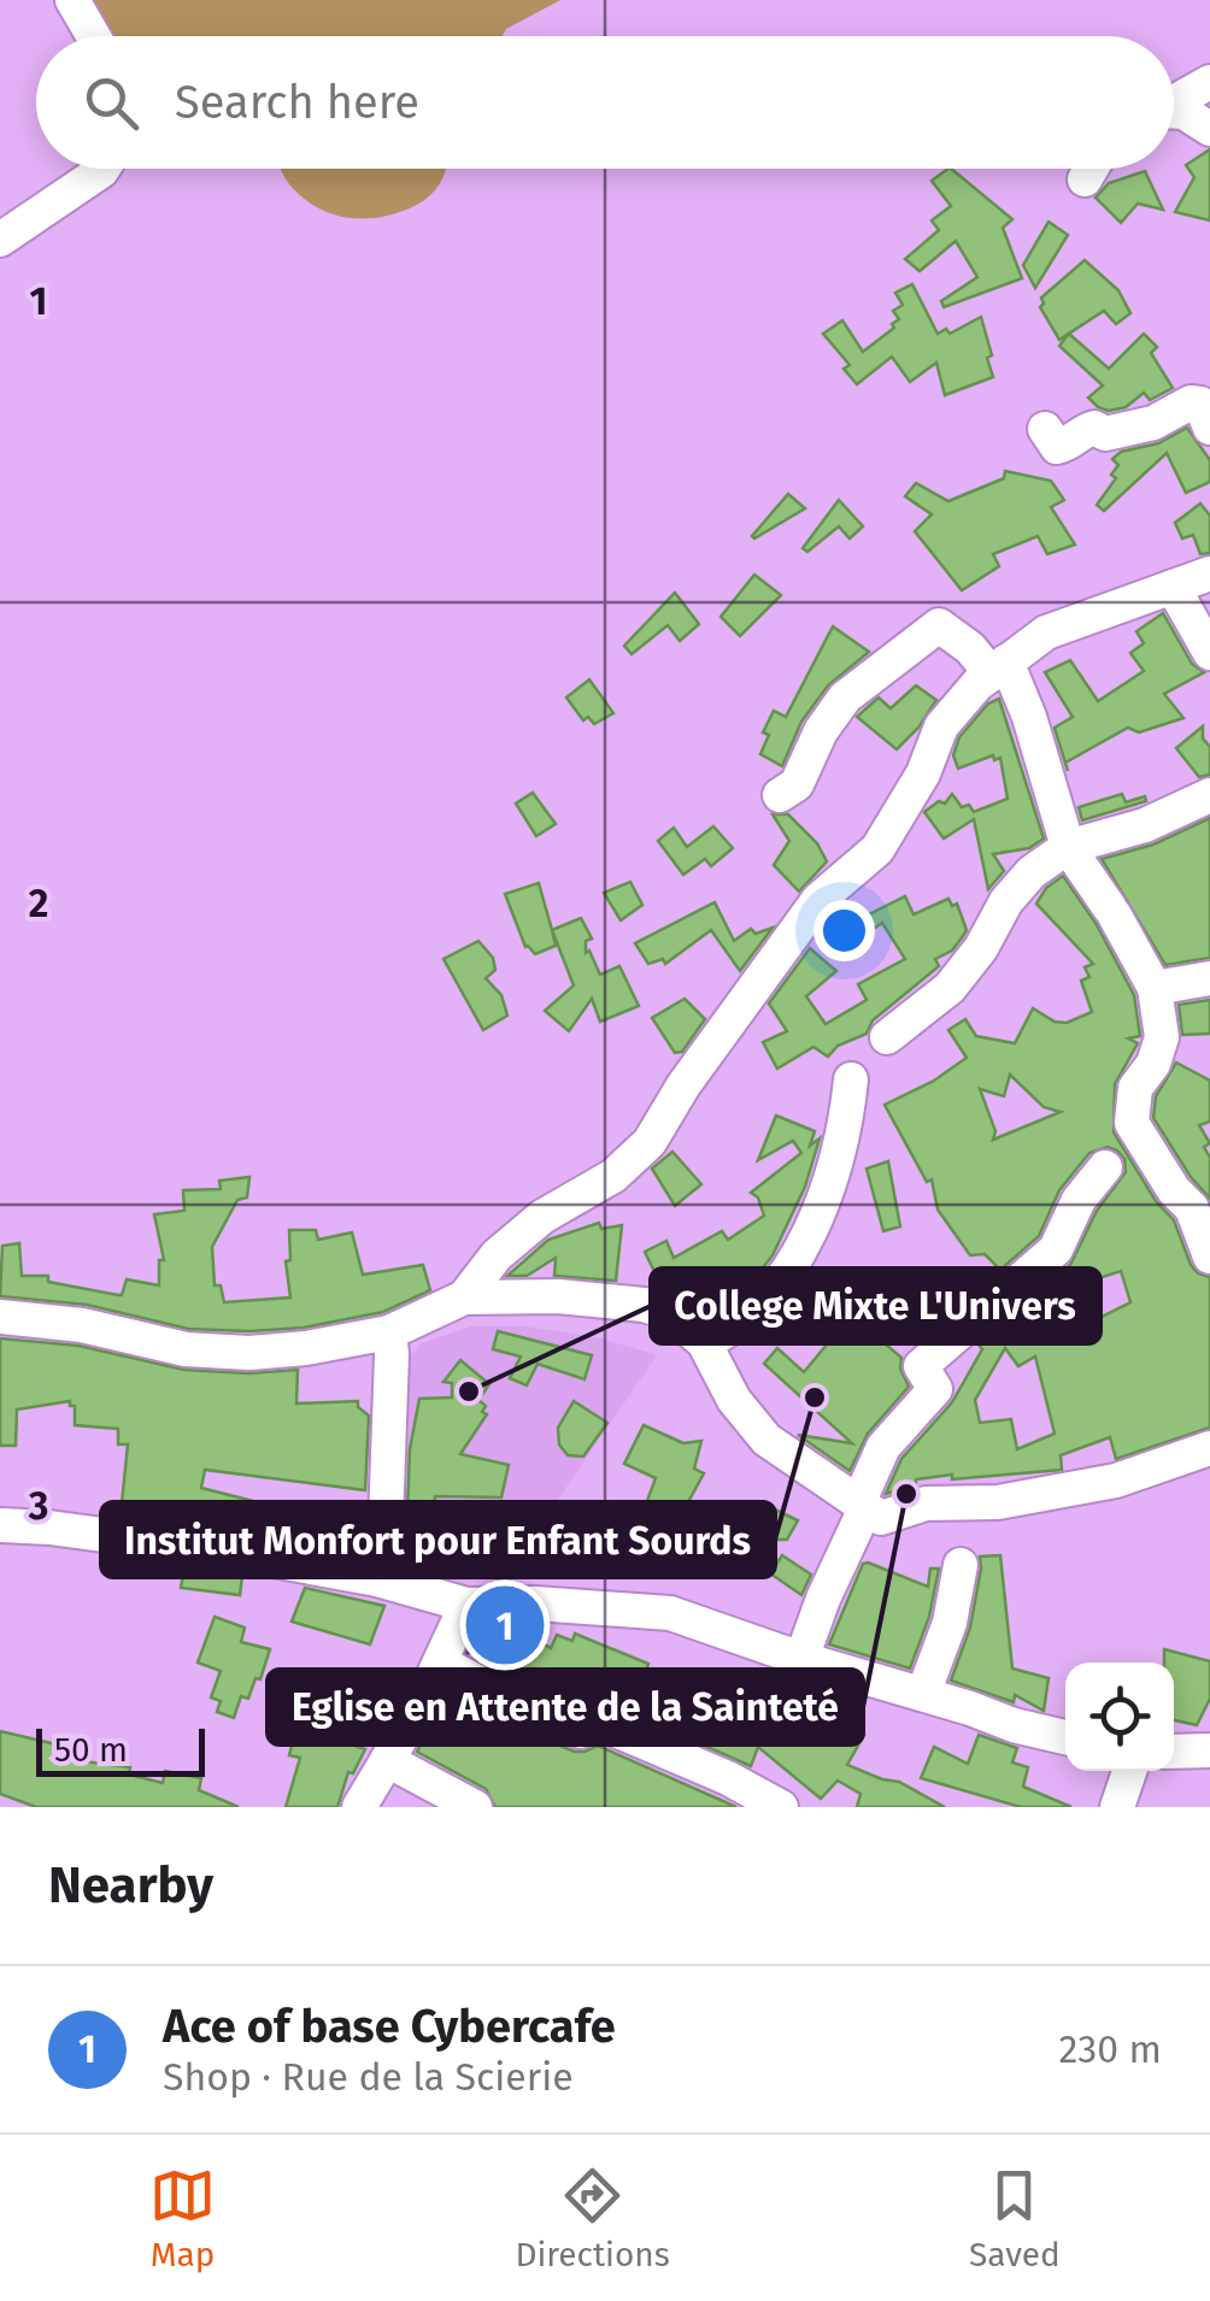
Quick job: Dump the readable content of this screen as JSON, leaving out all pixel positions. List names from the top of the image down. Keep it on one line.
{"places":["College Mixte L'Univers","Institut Monfort pour Enfant Sourds","Eglise en Attente de la Sainteté"],"scale_bar":"50 m","page":{"search":"Search here","pins":"1","scale":"50 m","heading":"Nearby","list":[{"mark":"1","name":"Ace of base Cybercafe","note":"Shop · Rue de la Scierie","value":"230 m"}],"nav":["Map","Directions","Saved"]},"grid":{"rows":["1","2","3"]}}
